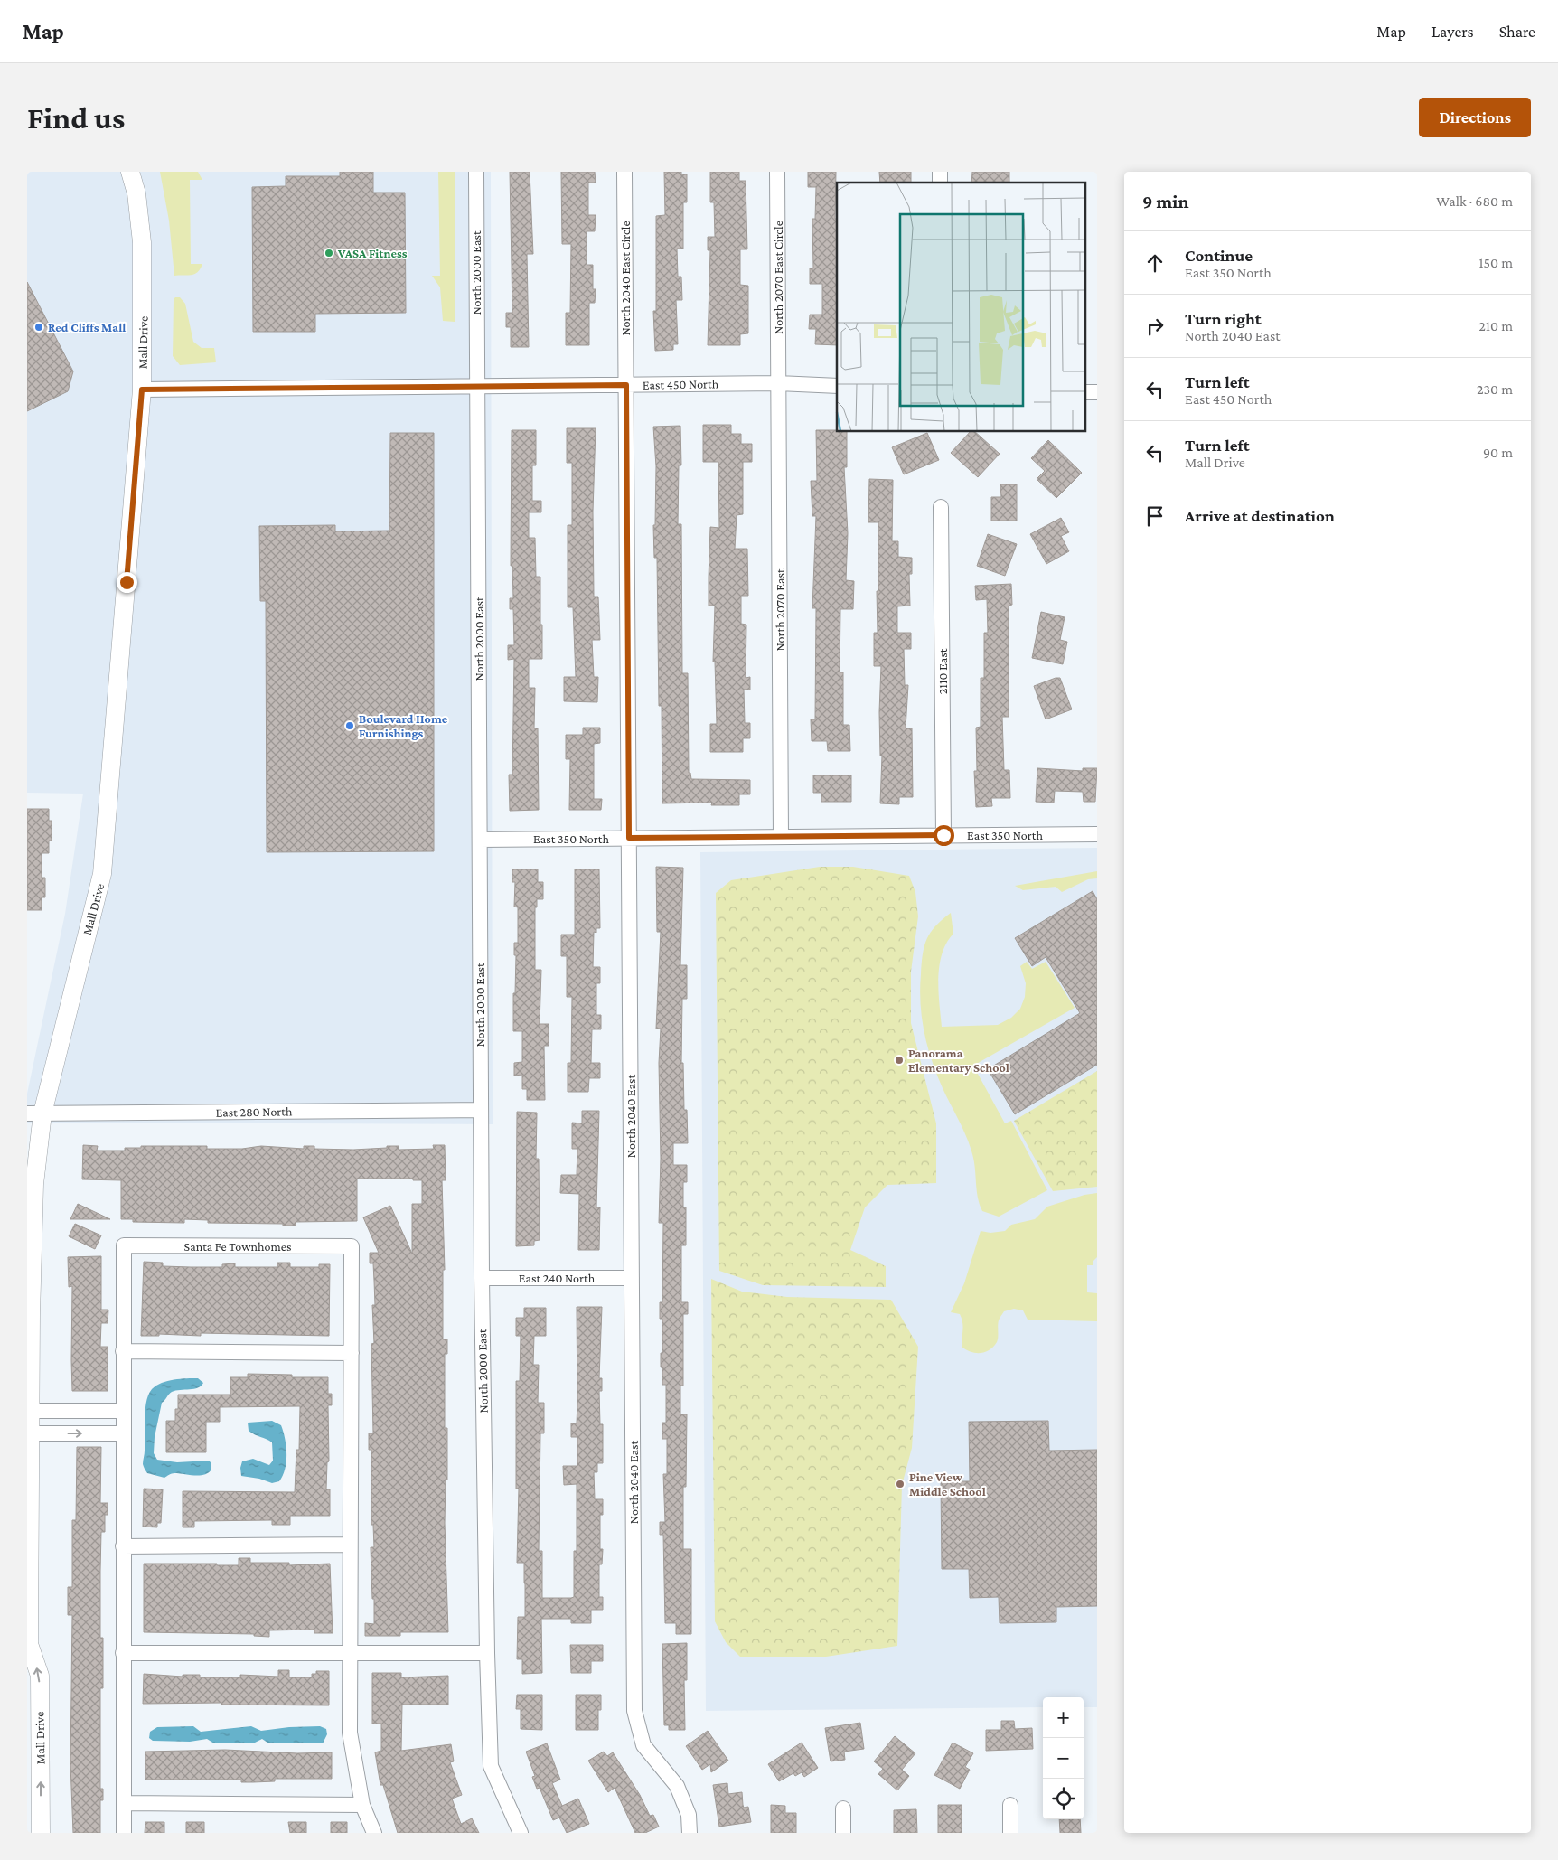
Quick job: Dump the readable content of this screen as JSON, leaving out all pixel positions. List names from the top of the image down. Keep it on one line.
{"streets":{"main road":["Mall Drive"],"street":["North 2000 East","North 2070 East Circle","North 2040 East Circle","East 450 North","North 2070 East","2110 East","East 350 North","East 280 North","North 2040 East","Santa Fe Townhomes","East 240 North"]},"crossings":[["North 2000 East","East 450 North"],["North 2000 East","East 350 North"],["North 2000 East","East 280 North"],["North 2000 East","East 240 North"],["North 2070 East Circle","East 450 North"],["North 2070 East Circle","North 2070 East"],["North 2040 East Circle","East 450 North"],["North 2040 East Circle","North 2040 East"],["Mall Drive","East 450 North"],["Mall Drive","East 280 North"],["East 450 North","North 2070 East"],["East 450 North","North 2040 East"],["North 2070 East","East 350 North"],["2110 East","East 350 North"],["East 350 North","North 2040 East"],["North 2040 East","East 240 North"]],"places":["VASA Fitness","Red Cliffs Mall","Boulevard Home Furnishings","Panorama Elementary School","Pine View Middle School"],"page":{"header":"Map","nav":["Map","Layers","Share"],"buttons":"Directions","title":"Find us","heading":["9 min","Walk · 680 m"],"list":[["Continue","East 350 North","150 m"],["Turn right","North 2040 East","210 m"],["Turn left","East 450 North","230 m"],["Turn left","Mall Drive","90 m"],"Arrive at destination"],"map_buttons":["+","−"]}}
